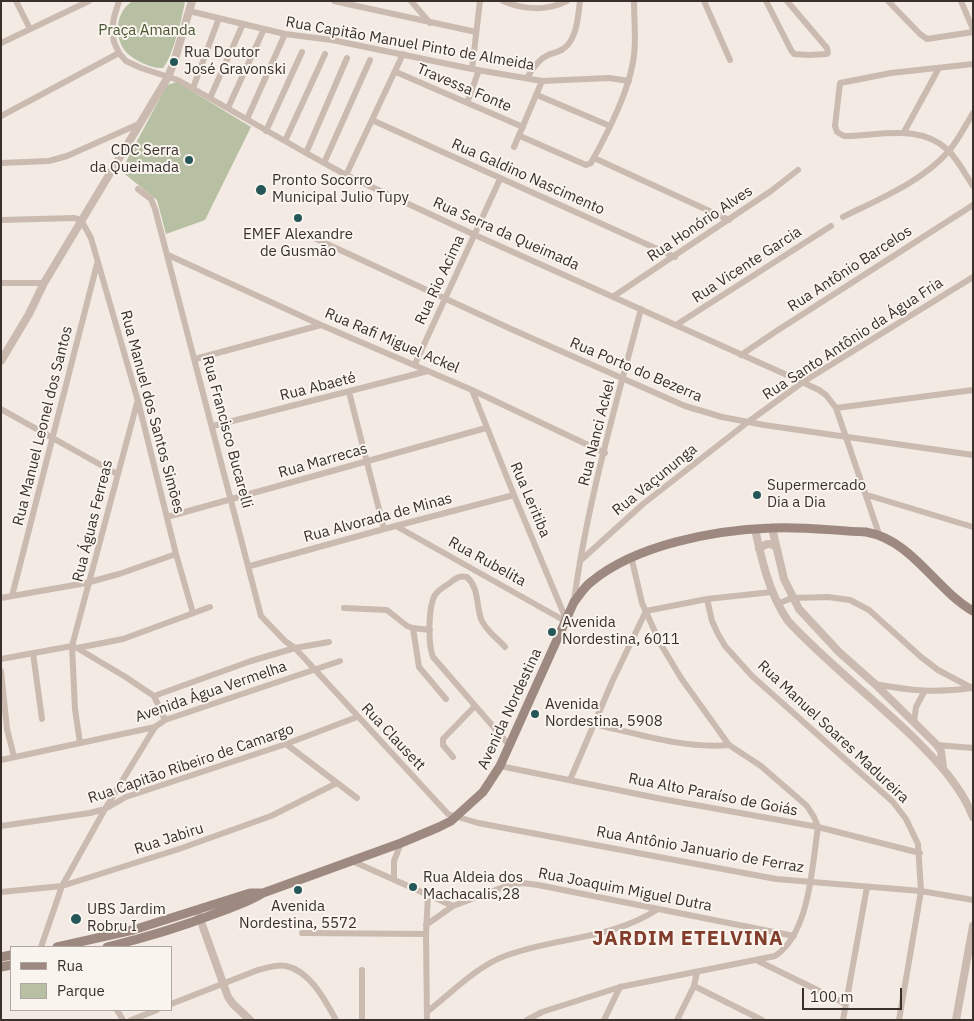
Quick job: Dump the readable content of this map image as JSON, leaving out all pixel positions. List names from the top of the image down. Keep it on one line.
{"streets":{"main road":["Avenida Nordestina"],"street":["Rua Capitão Manuel Pinto de Almeida","Travessa Fonte","Rua Galdino Nascimento","Rua Honório Alves","Rua Serra da Queimada","Rua Vicente Garcia","Rua Antônio Barcelos","Rua Rio Acima","Rua Santo Antônio da Água Fria","Rua Rafi Miguel Ackel","Rua Porto do Bezerra","Rua Abaeté","Rua Manuel dos Santos Simões","Rua Manuel Leonel dos Santos","Rua Francisco Bucarelli","Rua Nanci Ackel","Rua Marrecas","Rua Vaçununga","Rua Leritiba","Rua Alvorada de Minas","Rua Águas Ferreas","Rua Rubelita","Avenida Água Vermelha","Rua Manuel Soares Madureira","Rua Clausett","Rua Capitão Ribeiro de Camargo","Rua Alto Paraíso de Goiás","Rua Jabiru","Rua Antônio Januario de Ferraz","Rua Joaquim Miguel Dutra"]},"crossings":[["Rua Galdino Nascimento","Rua Honório Alves"],["Rua Galdino Nascimento","Rua Rio Acima"],["Rua Honório Alves","Rua Serra da Queimada"],["Rua Serra da Queimada","Rua Vicente Garcia"],["Rua Serra da Queimada","Rua Antônio Barcelos"],["Rua Serra da Queimada","Rua Rio Acima"],["Rua Serra da Queimada","Rua Santo Antônio da Água Fria"],["Rua Serra da Queimada","Rua Nanci Ackel"],["Rua Rio Acima","Rua Rafi Miguel Ackel"],["Rua Rio Acima","Rua Porto do Bezerra"],["Rua Santo Antônio da Água Fria","Rua Porto do Bezerra"],["Rua Santo Antônio da Água Fria","Rua Vaçununga"],["Rua Rafi Miguel Ackel","Rua Abaeté"],["Rua Rafi Miguel Ackel","Rua Francisco Bucarelli"],["Rua Rafi Miguel Ackel","Rua Nanci Ackel"],["Rua Rafi Miguel Ackel","Rua Leritiba"],["Rua Porto do Bezerra","Rua Nanci Ackel"],["Rua Porto do Bezerra","Rua Vaçununga"],["Rua Abaeté","Rua Francisco Bucarelli"],["Rua Manuel dos Santos Simões","Rua Manuel Leonel dos Santos"],["Rua Manuel dos Santos Simões","Rua Marrecas"],["Rua Manuel dos Santos Simões","Rua Águas Ferreas"],["Rua Francisco Bucarelli","Rua Marrecas"],["Rua Francisco Bucarelli","Rua Alvorada de Minas"],["Rua Francisco Bucarelli","Avenida Água Vermelha"],["Rua Francisco Bucarelli","Rua Clausett"],["Rua Nanci Ackel","Rua Vaçununga"],["Rua Nanci Ackel","Avenida Nordestina"],["Rua Marrecas","Rua Leritiba"],["Rua Leritiba","Rua Alvorada de Minas"],["Rua Leritiba","Rua Rubelita"],["Rua Leritiba","Avenida Nordestina"],["Rua Alvorada de Minas","Rua Rubelita"],["Rua Águas Ferreas","Avenida Água Vermelha"],["Rua Rubelita","Avenida Nordestina"],["Avenida Água Vermelha","Rua Clausett"],["Avenida Nordestina","Rua Clausett"],["Avenida Nordestina","Rua Alto Paraíso de Goiás"],["Avenida Nordestina","Rua Antônio Januario de Ferraz"],["Rua Manuel Soares Madureira","Rua Alto Paraíso de Goiás"],["Rua Manuel Soares Madureira","Rua Antônio Januario de Ferraz"],["Rua Clausett","Rua Capitão Ribeiro de Camargo"],["Rua Clausett","Rua Antônio Januario de Ferraz"]],"districts":["JARDIM ETELVINA"],"parks":["Praça Amanda"],"places":["Rua Doutor José Gravonski","CDC Serra da Queimada","Pronto Socorro Municipal Julio Tupy","EMEF Alexandre de Gusmão","Supermercado Dia a Dia","Avenida Nordestina, 6011","Avenida Nordestina, 5908","Rua Aldeia dos Machacalis,28","Avenida Nordestina, 5572","UBS Jardim Robru I"],"legend":["Rua","Parque"],"scale_bar":"100 m"}
